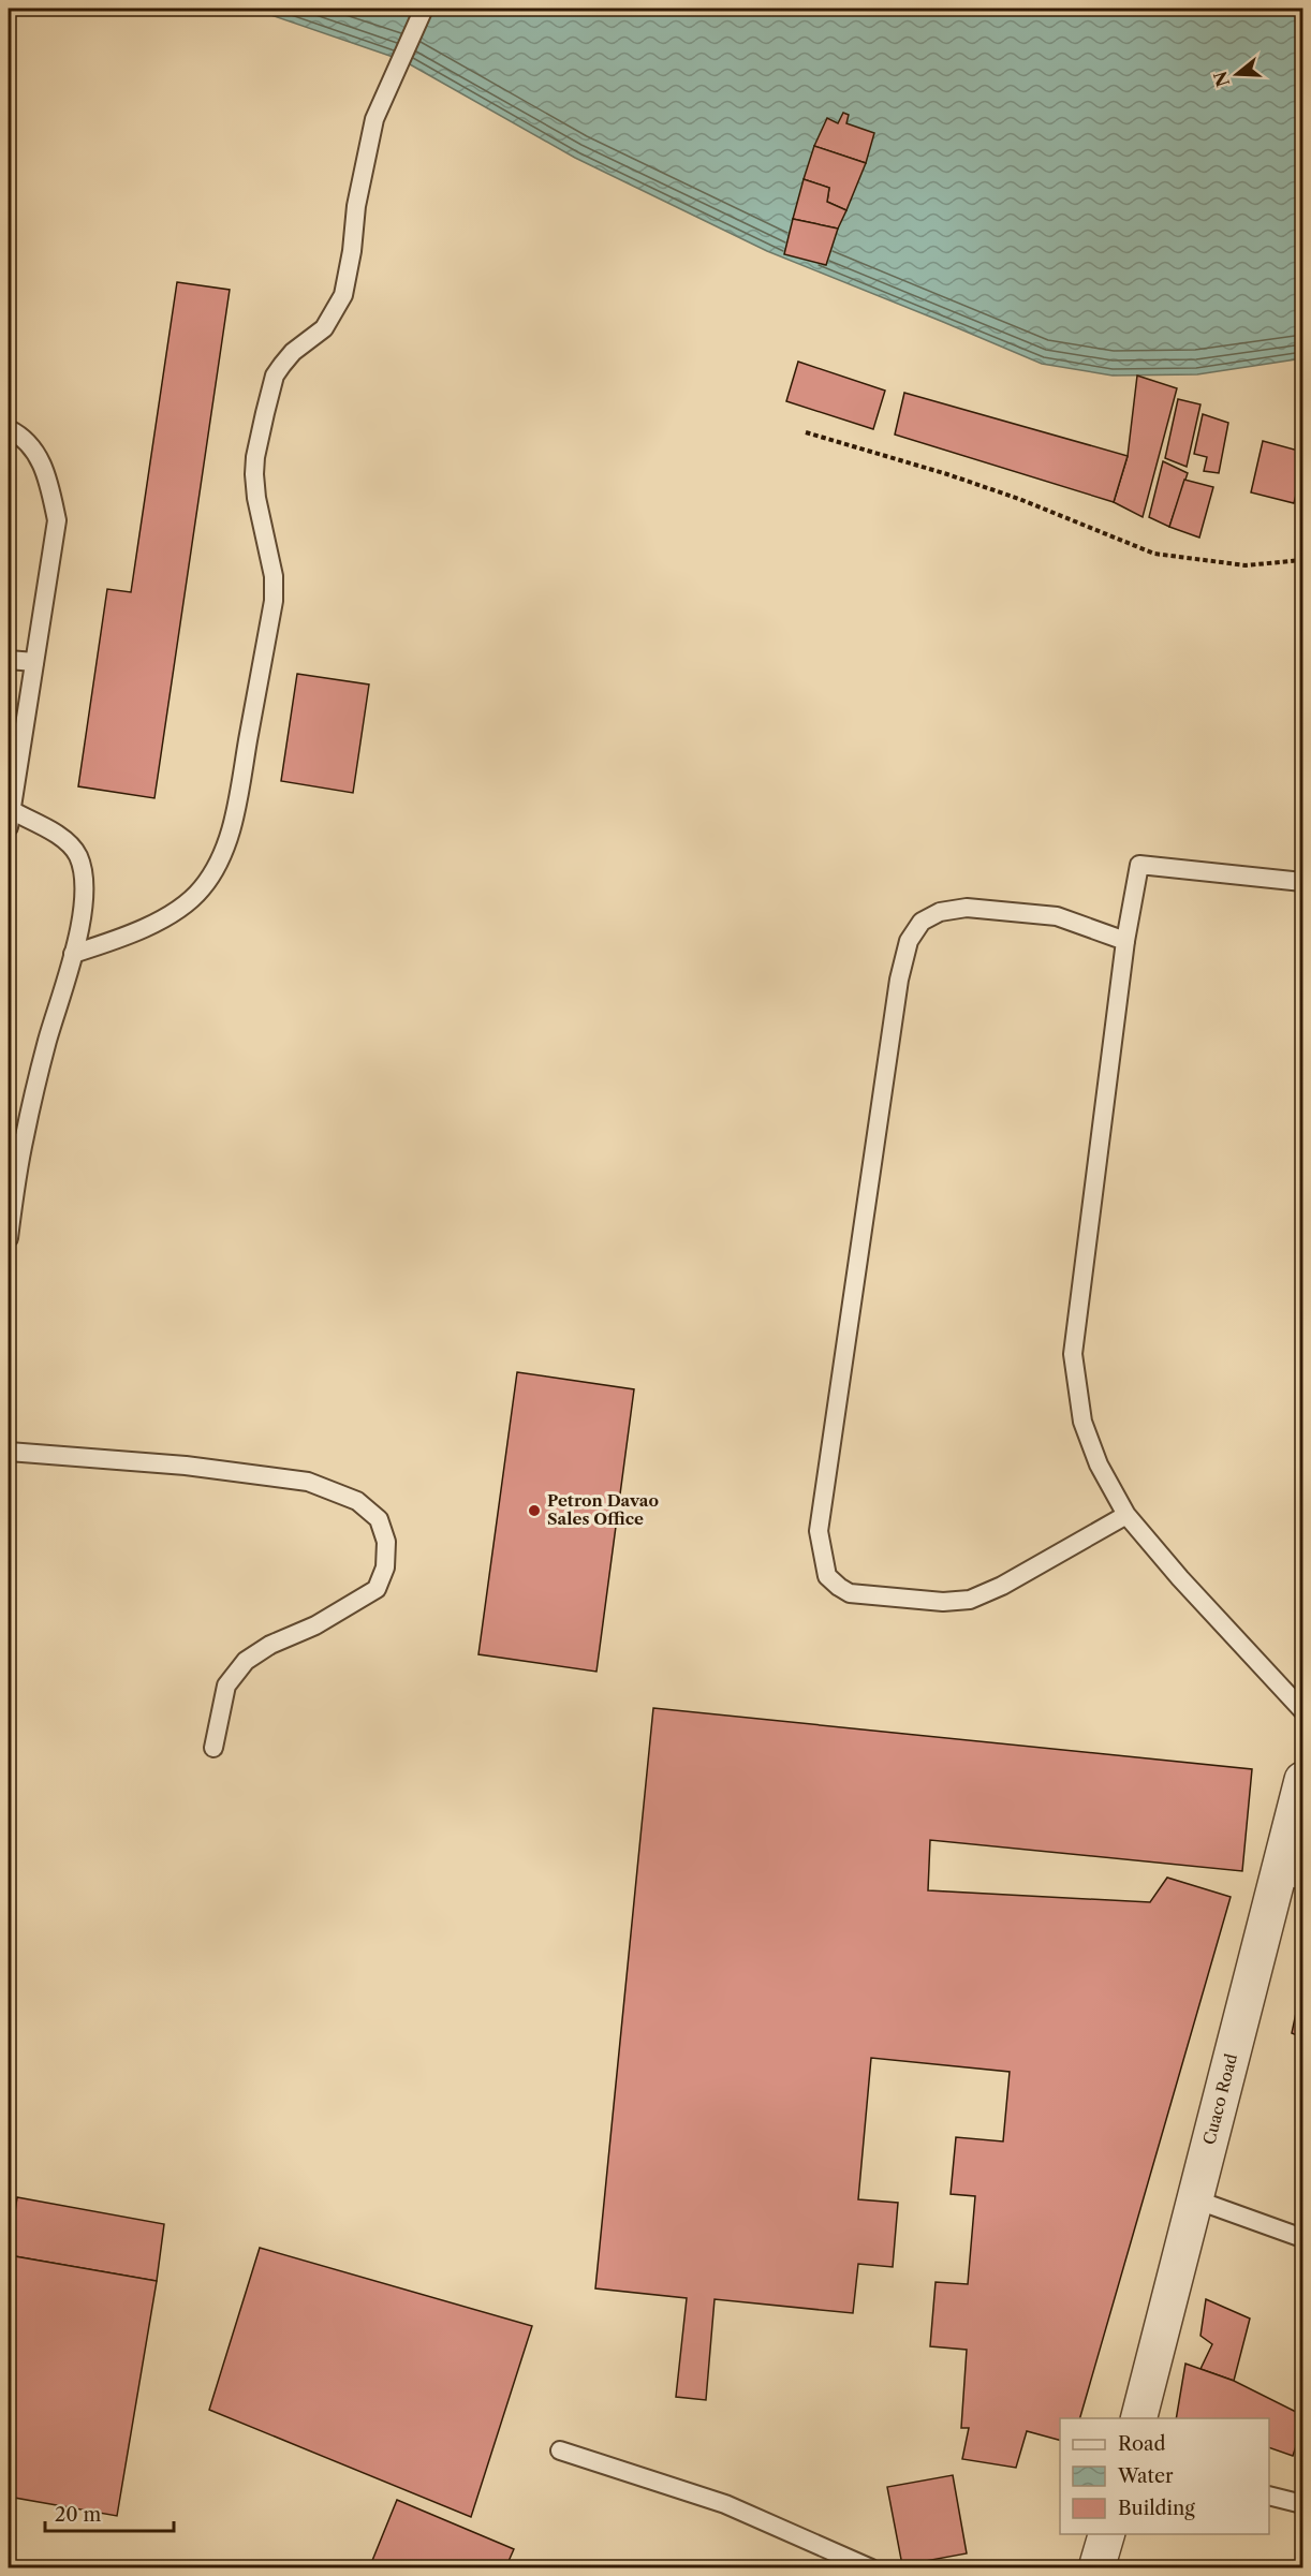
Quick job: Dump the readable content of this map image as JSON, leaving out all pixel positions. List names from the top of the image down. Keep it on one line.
{"streets":{"street":["Cuaco Road"]},"places":["Petron Davao Sales Office"],"legend":["Road","Water","Building"],"scale_bar":"20 m","north":"left"}
